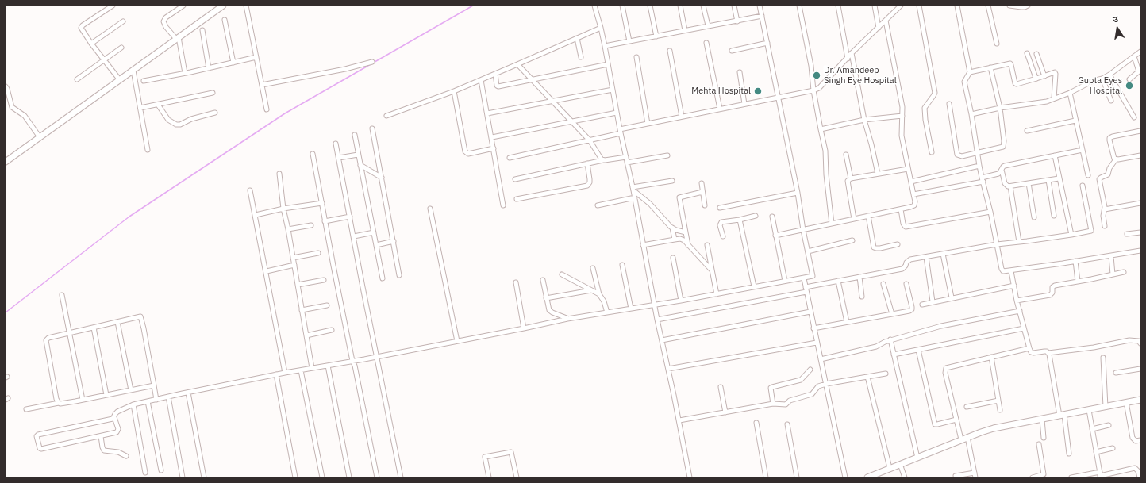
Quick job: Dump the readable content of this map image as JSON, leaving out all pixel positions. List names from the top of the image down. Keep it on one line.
{"places":["Dr. Amandeep Singh Eye Hospital","Gupta Eyes Hospital","Mehta Hospital"],"north":"top"}
